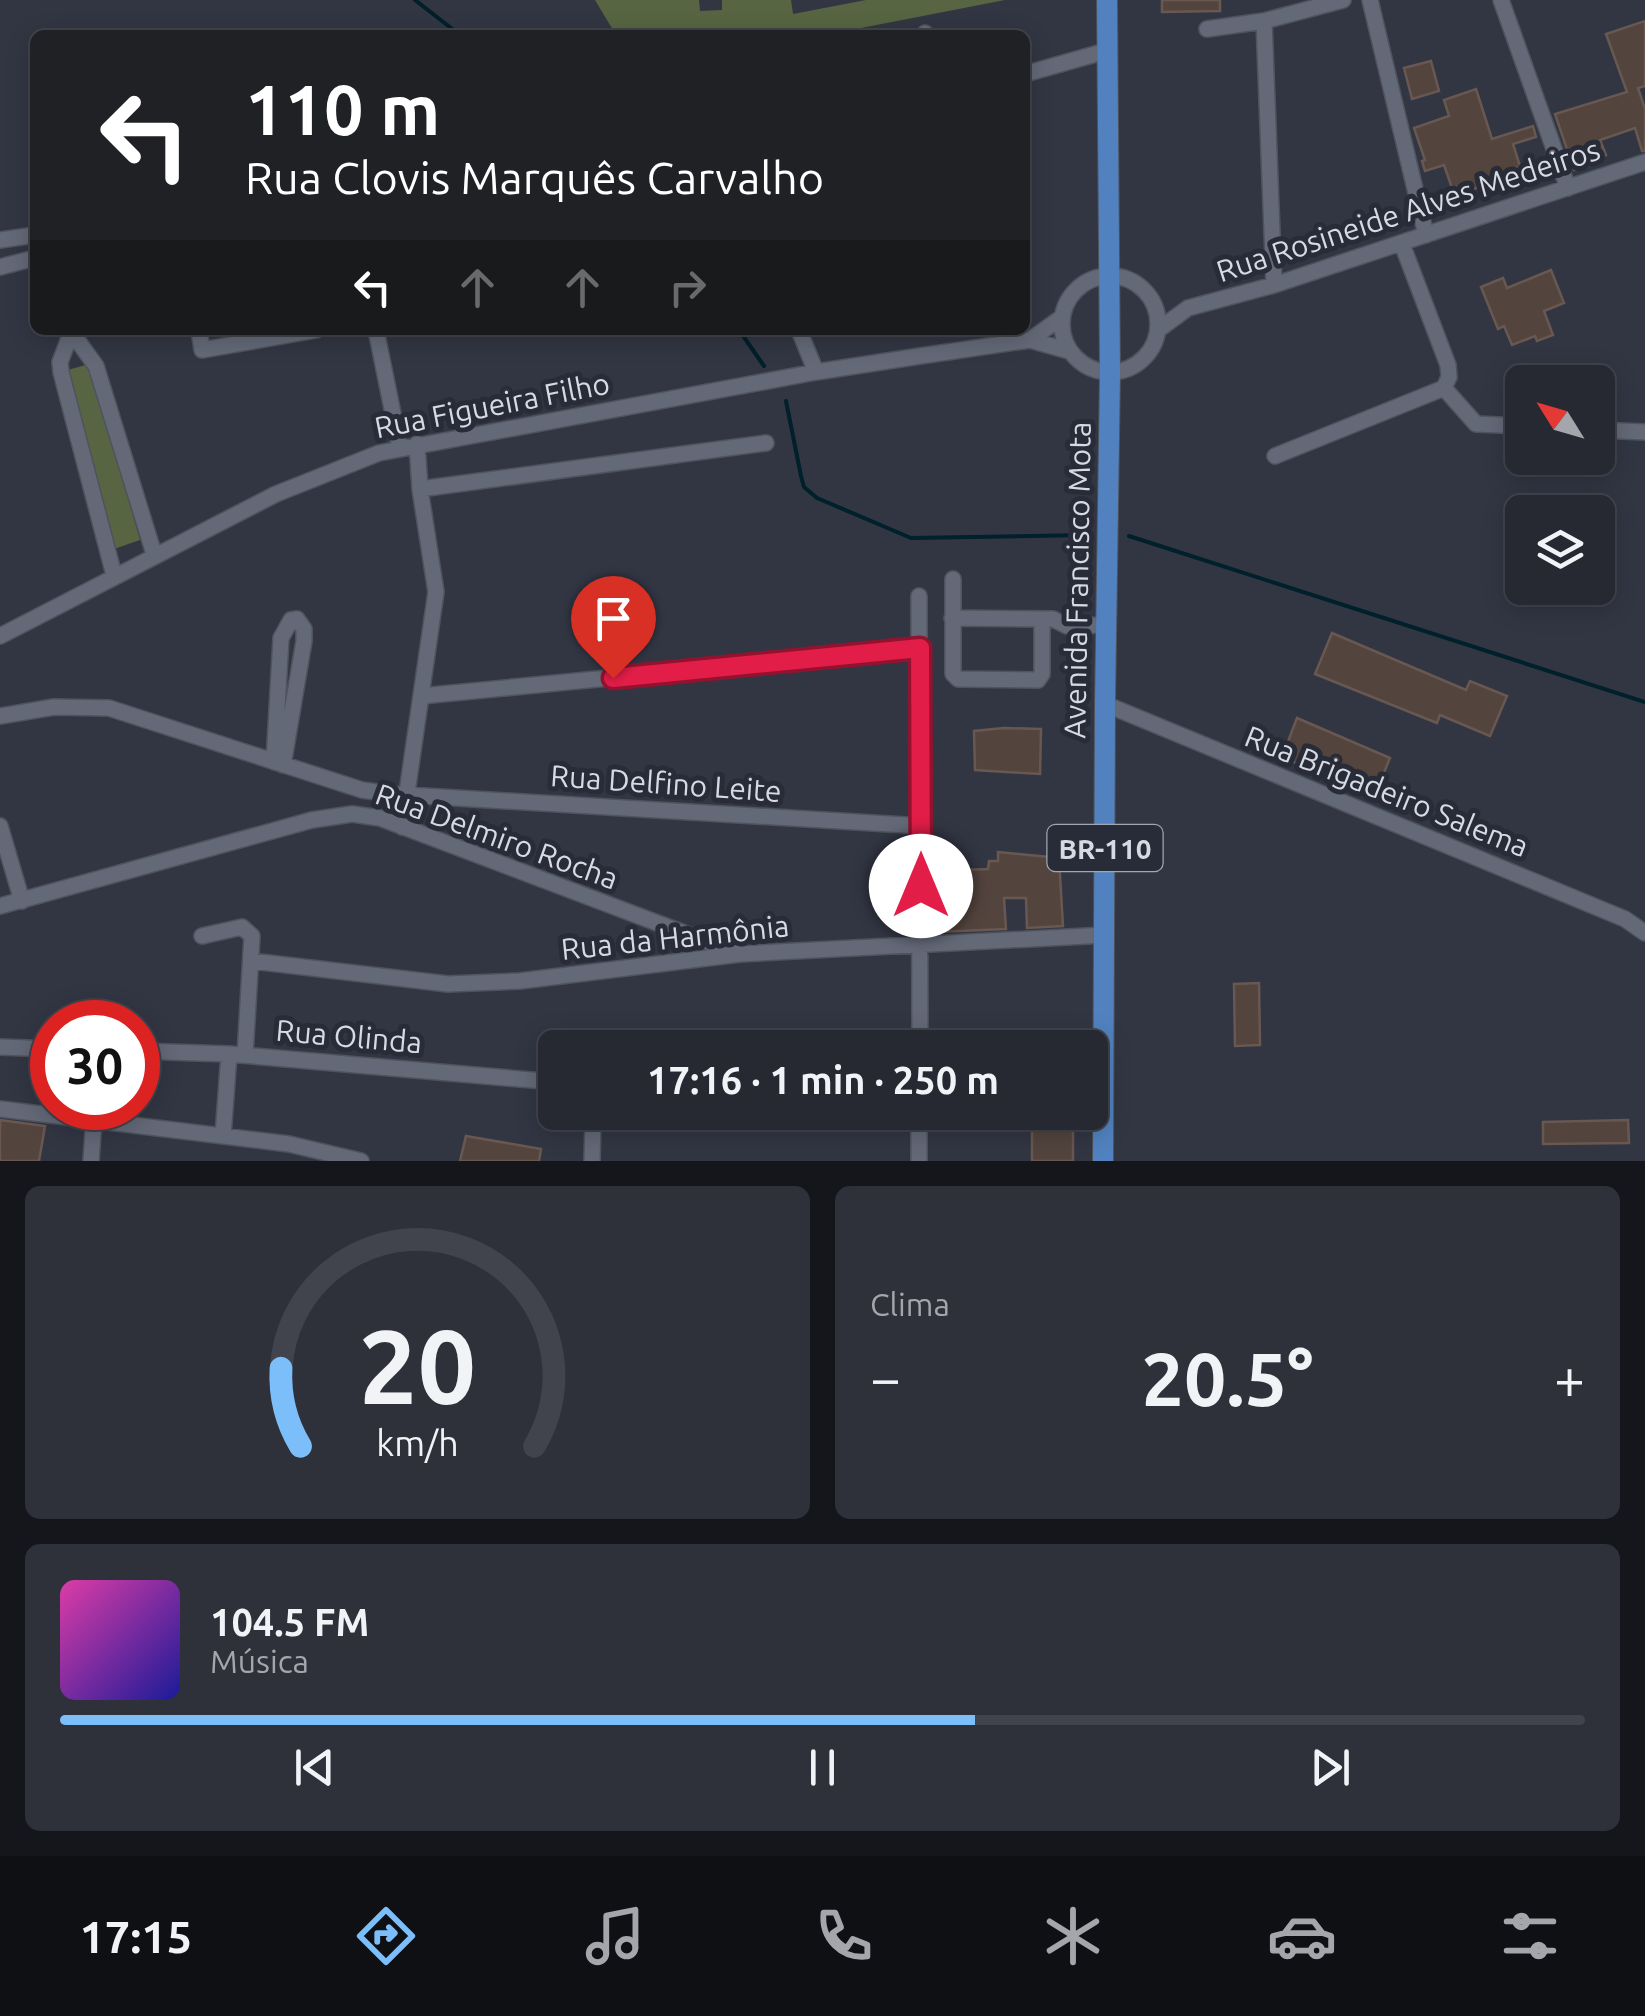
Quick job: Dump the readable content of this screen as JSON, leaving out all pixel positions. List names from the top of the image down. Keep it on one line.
{"streets":{"main road":["Avenida Francisco Mota","BR-110"],"street":["Rua Rosineide Alves Medeiros","Rua Figueira Filho","Rua Delfino Leite","Rua Brigadeiro Salema","Rua Delmiro Rocha","Rua da Harmônia","Rua Olinda"]},"crossings":[["Rua Rosineide Alves Medeiros","Rua Figueira Filho"],["Rua Rosineide Alves Medeiros","Avenida Francisco Mota"],["Rua Figueira Filho","Avenida Francisco Mota"],["Avenida Francisco Mota","Rua Brigadeiro Salema"],["Avenida Francisco Mota","Rua da Harmônia"],["Rua Delmiro Rocha","Rua da Harmônia"]],"north":"top left","page":{"turn":["110 m","Rua Clovis Marquês Carvalho"],"limit":"30","trip":"17:16 · 1 min · 250 m","tile":"Clima","heat":["−","20.5°","+"],"song":["104.5 FM","Música"],"tabs":"17:15","gauge":["20","km/h"]}}
